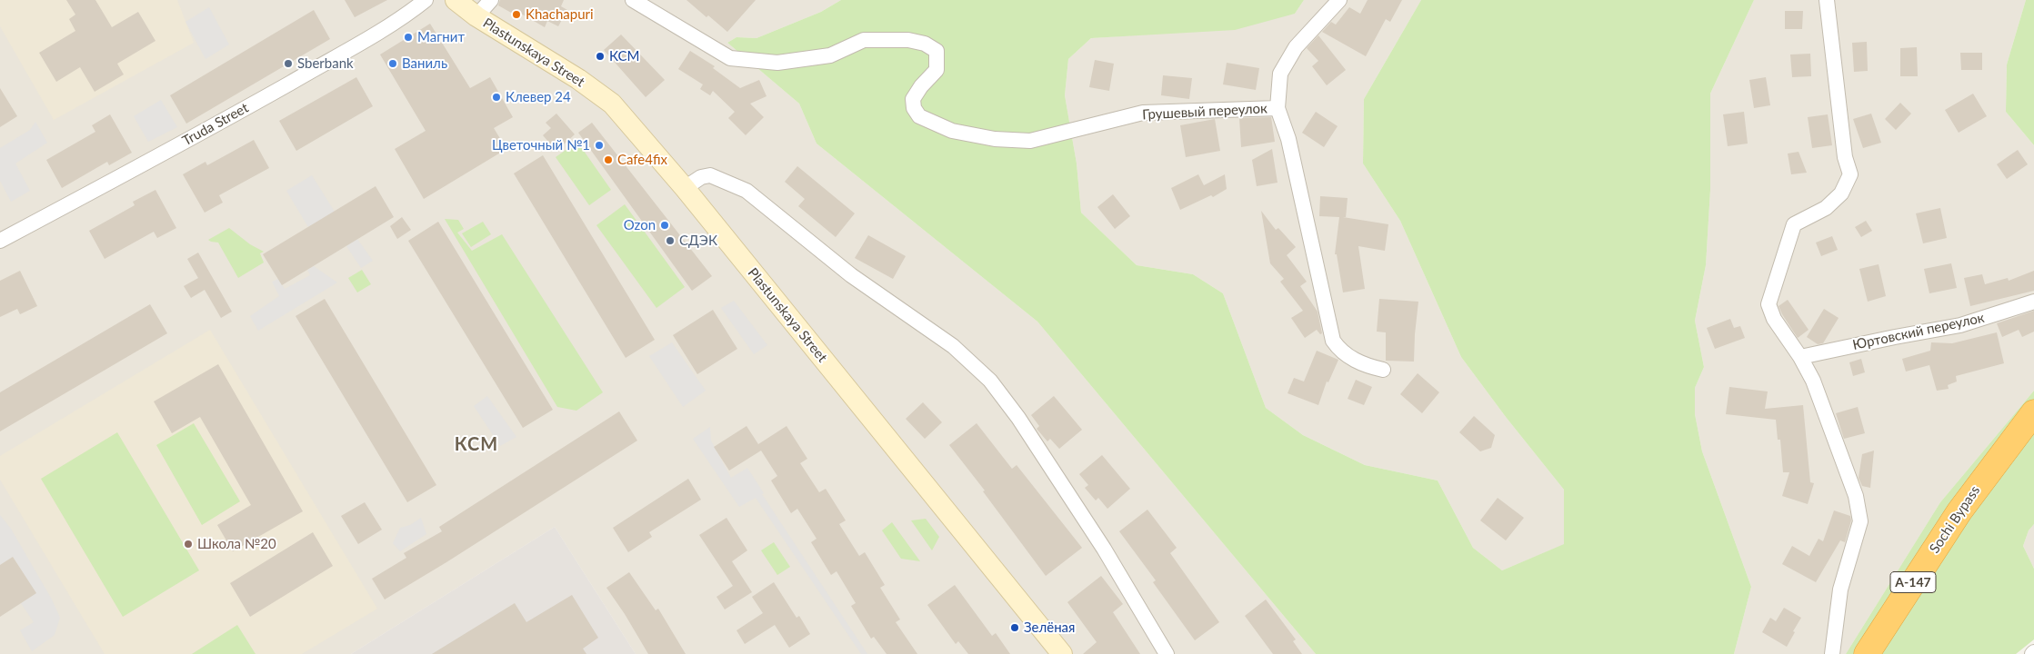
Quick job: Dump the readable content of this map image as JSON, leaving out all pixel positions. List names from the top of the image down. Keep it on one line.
{"streets":{"highway":["Sochi Bypass","А-147"],"main road":["Plastunskaya Street"],"street":["Грушевый переулок","Truda Street","Юртовский переулок"]},"districts":["КСМ"],"places":["Khachapuri","Магнит","КСМ","Sberbank","Ваниль","Клевер 24","Цветочный №1","Cafe4fix","Ozon","СДЭК","Школа №20","Зелёная"]}
